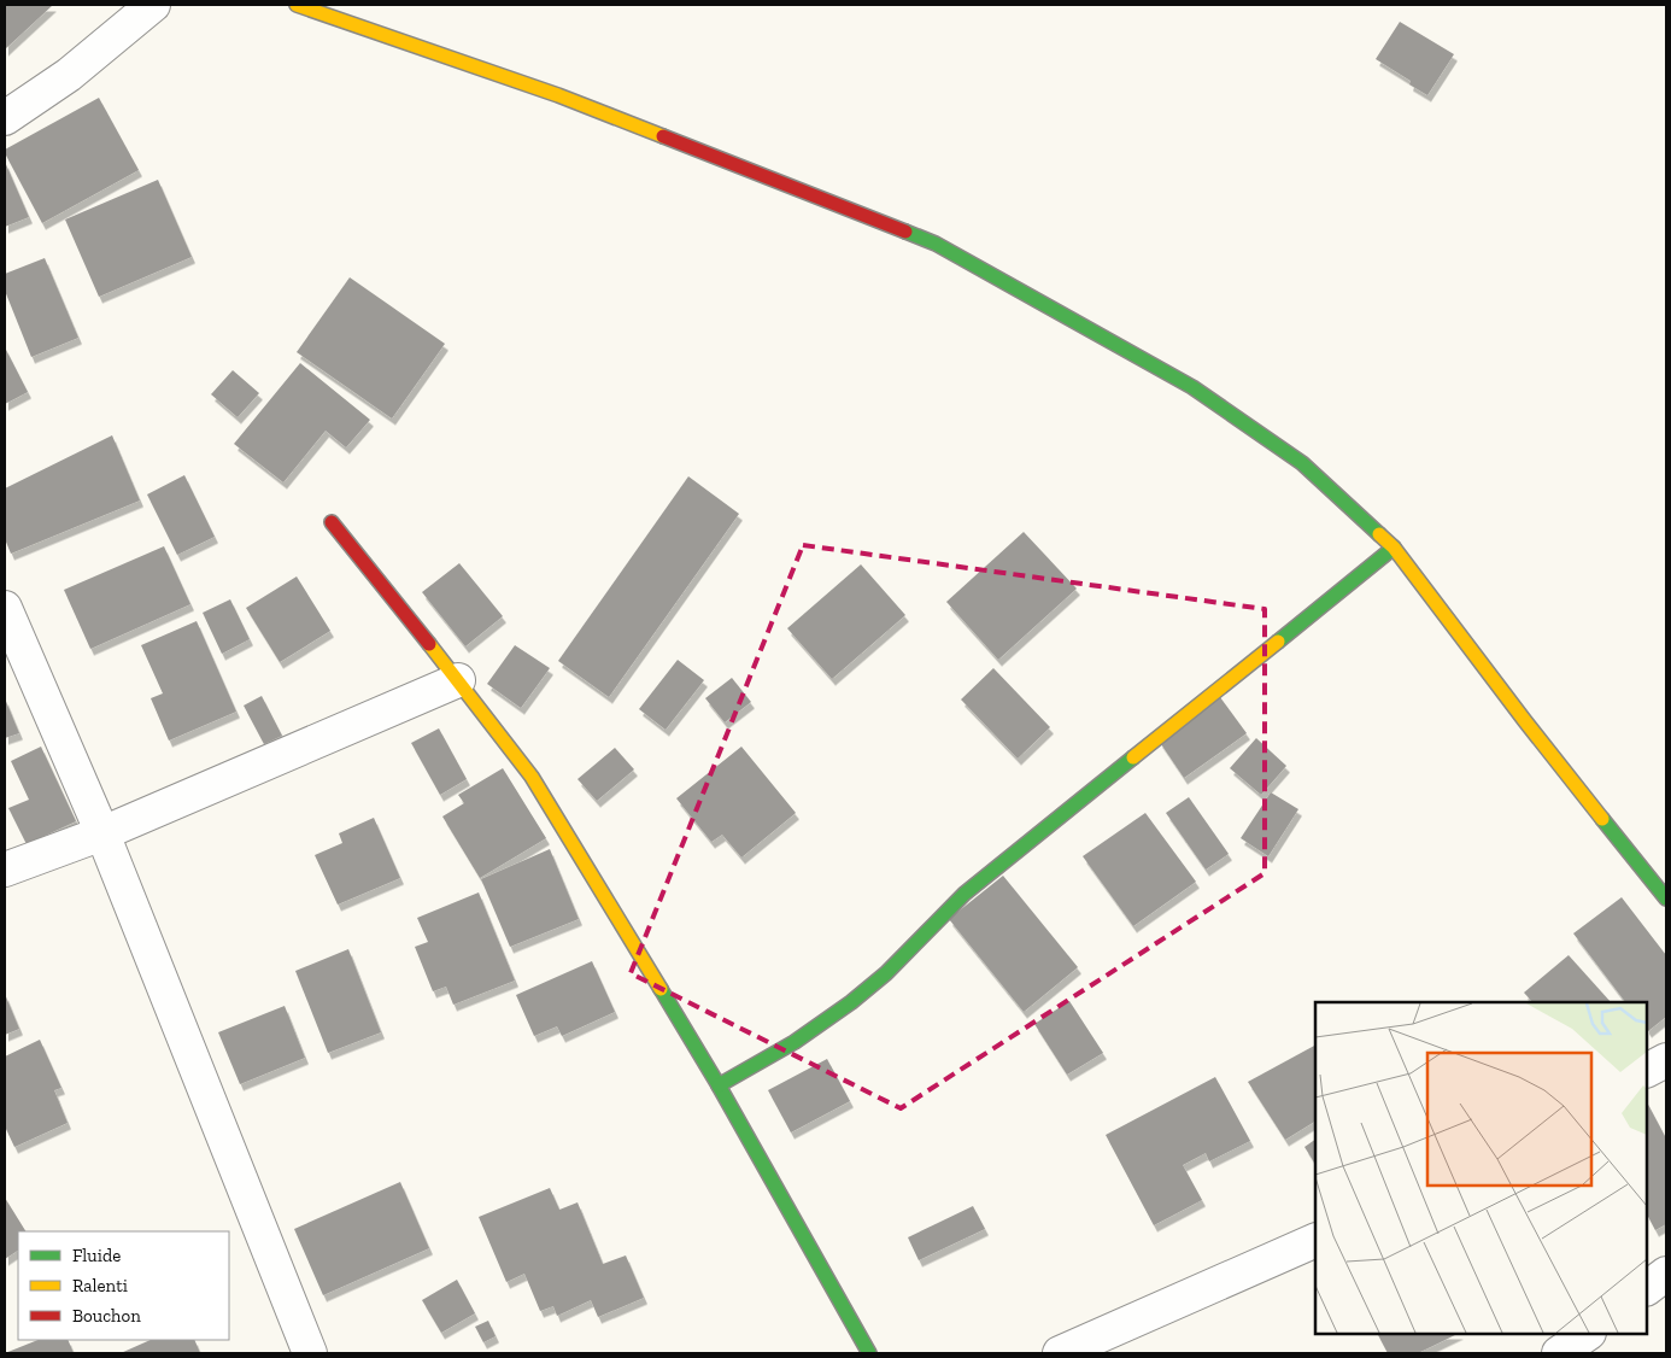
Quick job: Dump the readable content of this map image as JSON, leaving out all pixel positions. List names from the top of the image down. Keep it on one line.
{"legend":["Fluide","Ralenti","Bouchon"]}
